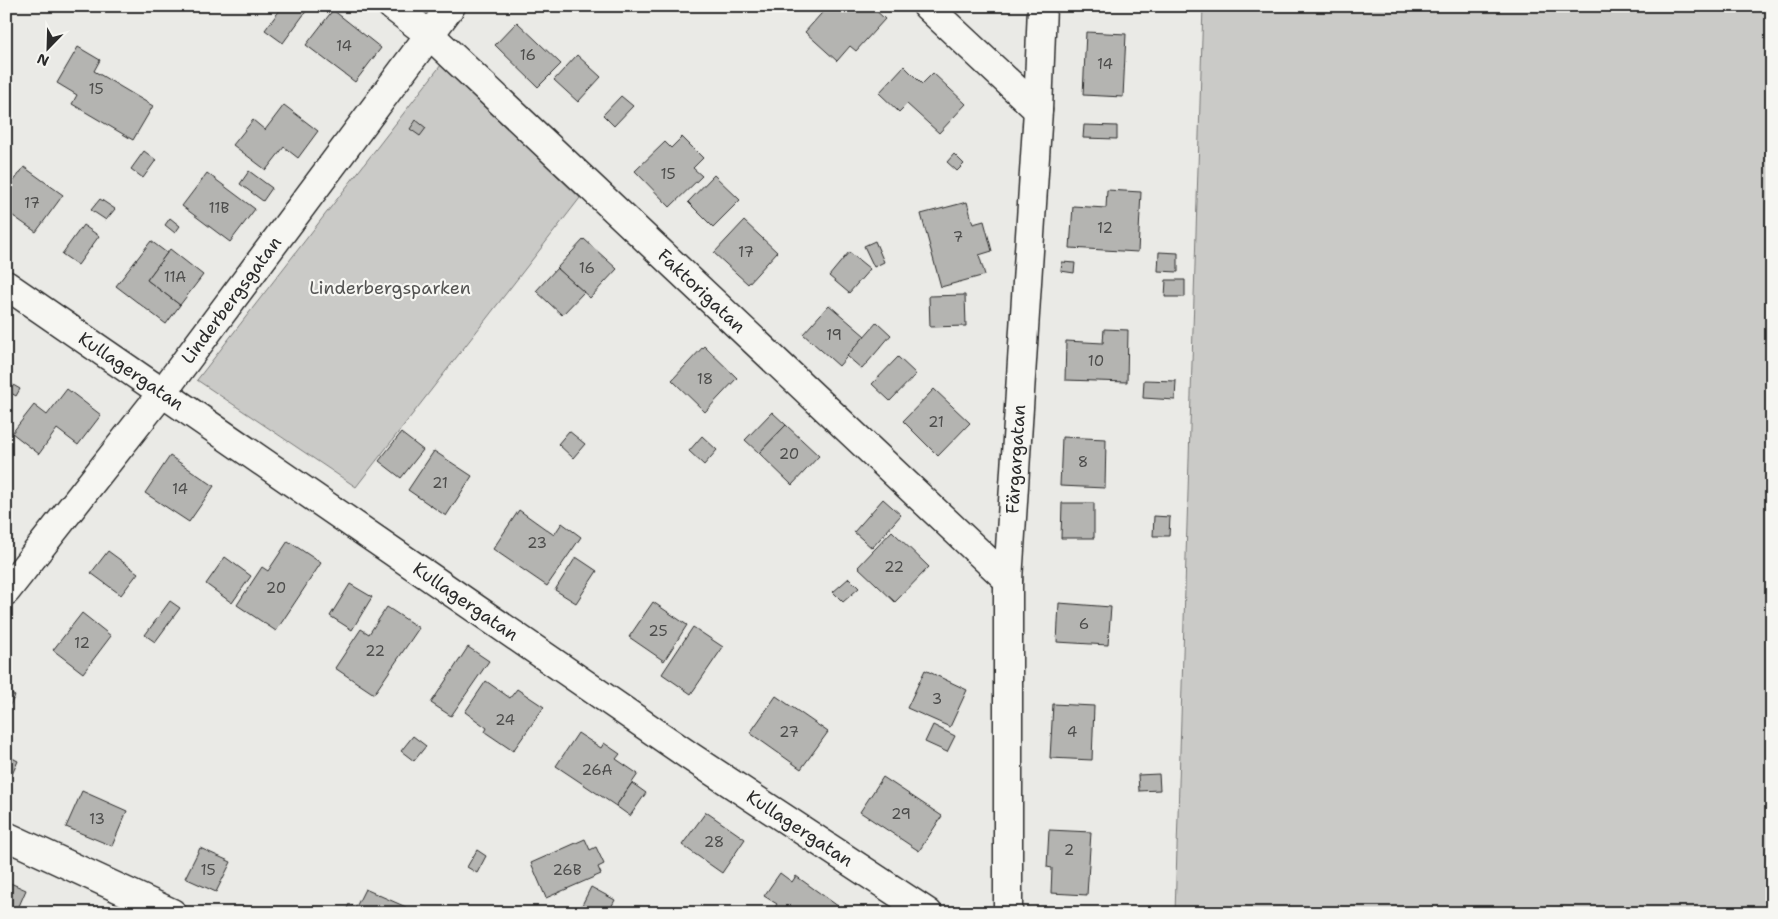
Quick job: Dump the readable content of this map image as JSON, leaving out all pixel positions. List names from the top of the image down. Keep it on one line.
{"streets":{"street":["Faktorigatan","Linderbergsgatan","Kullagergatan","Färgargatan"]},"crossings":[["Faktorigatan","Linderbergsgatan"],["Faktorigatan","Färgargatan"],["Linderbergsgatan","Kullagergatan"]],"parks":["Linderbergsparken"],"house_numbers":["14","16","14","15","15","17","11B","12","7","17","16","11A","19","10","18","21","20","8","21","14","23","22","20","6","25","12","22","3","24","27","4","26A","29","13","28","2","15","26B"],"north":"bottom left"}
